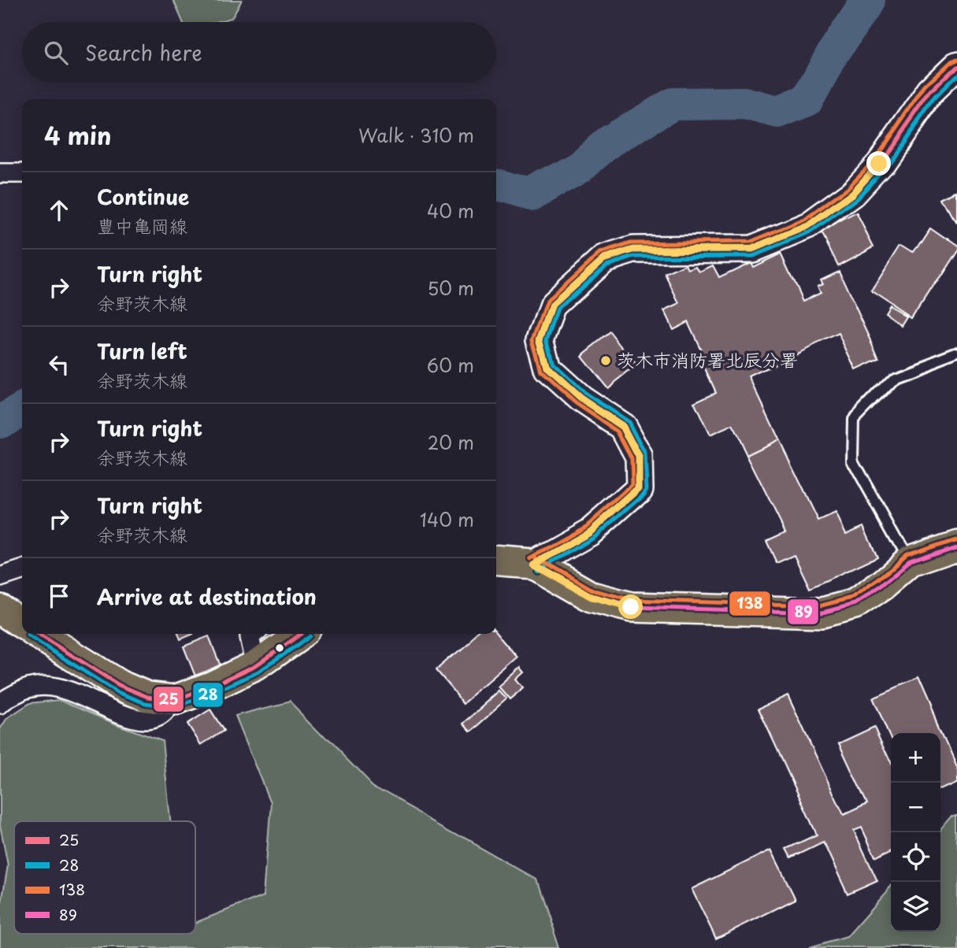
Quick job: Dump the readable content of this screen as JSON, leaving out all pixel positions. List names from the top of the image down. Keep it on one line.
{"places":["茨木市消防署北辰分署"],"lines":["transit line 138","transit line 25","transit line 28","transit line 89"],"legend":["25","28","138","89"],"page":{"search":"Search here","heading":["4 min","Walk · 310 m"],"list":[["Continue","豊中亀岡線","40 m"],["Turn right","余野茨木線","50 m"],["Turn left","余野茨木線","60 m"],["Turn right","余野茨木線","20 m"],["Turn right","余野茨木線","140 m"],"Arrive at destination"],"map_buttons":["+","−"]}}
